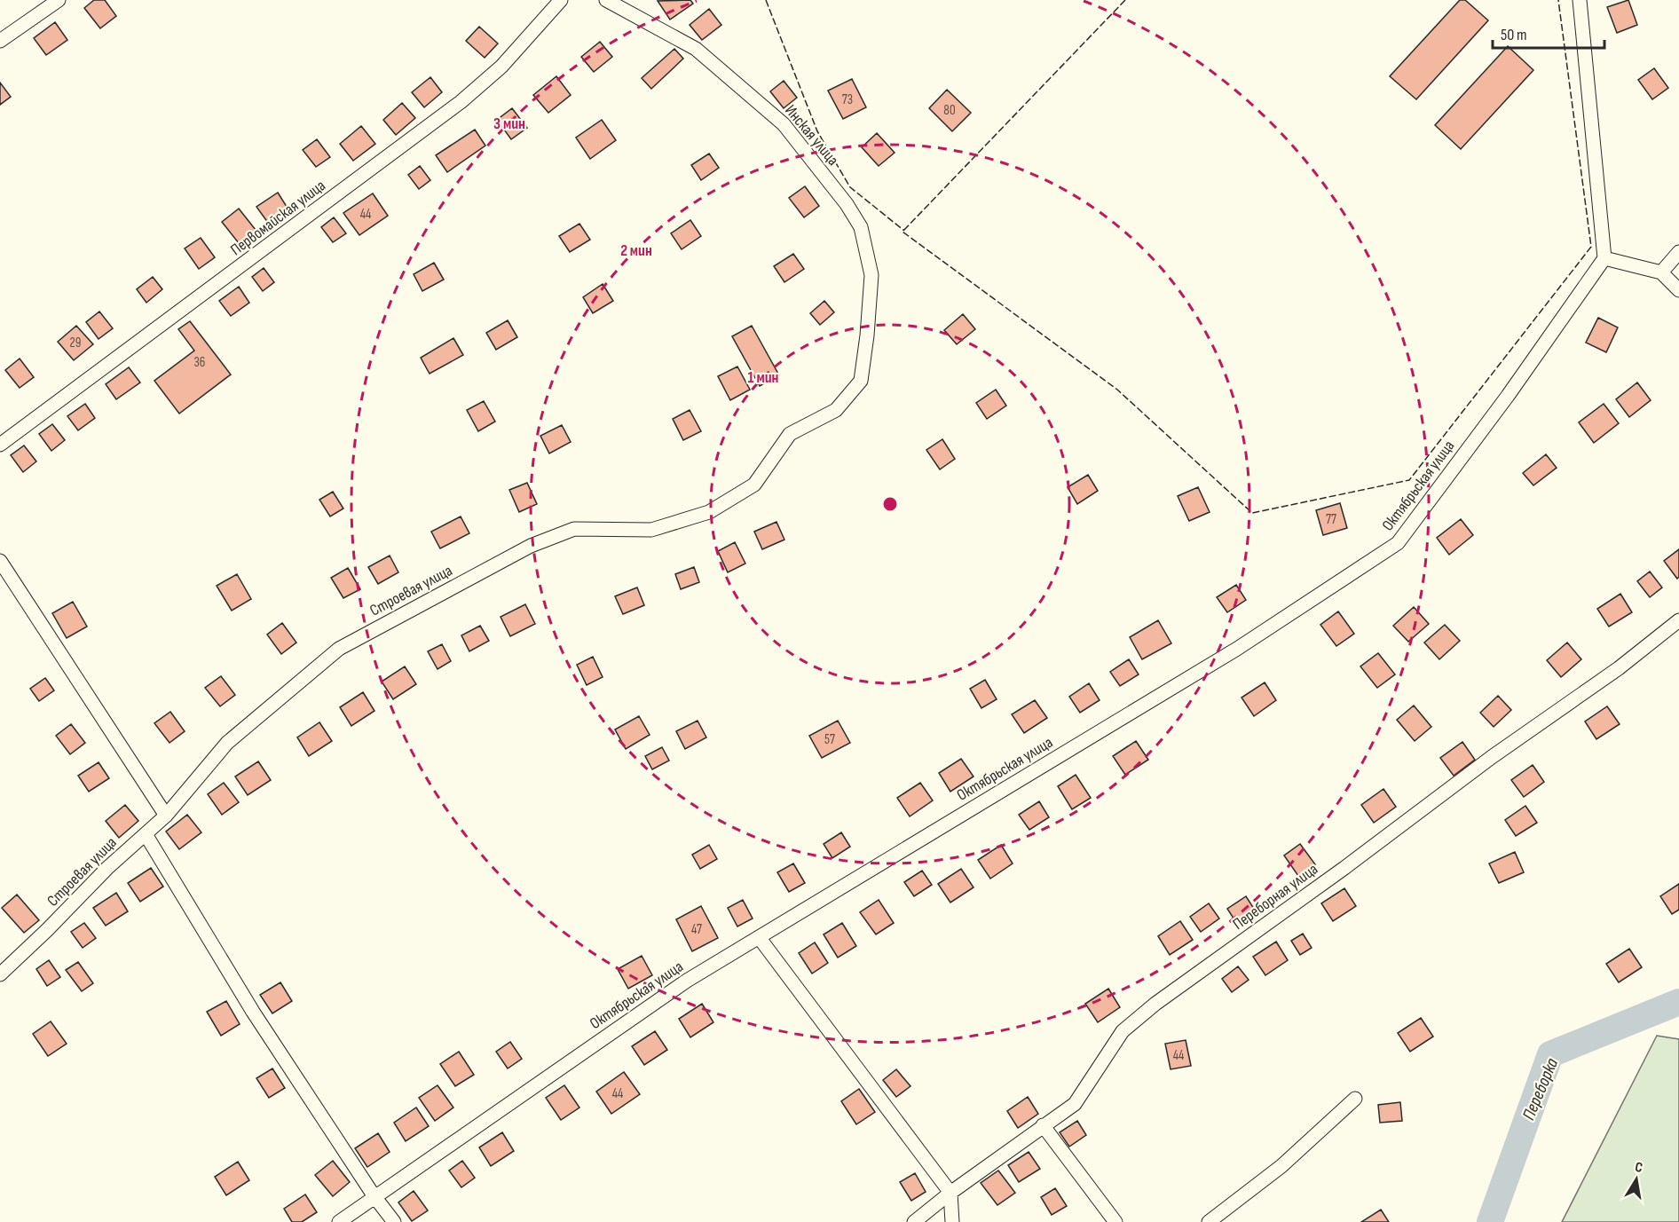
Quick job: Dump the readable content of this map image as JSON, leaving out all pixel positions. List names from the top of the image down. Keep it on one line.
{"streets":{"street":["Инская улица","Первомайская улица","Октябрьская улица","Строевая улица","Переборная улица"]},"crossings":[["Инская улица","Строевая улица"]],"water":["Переборка"],"house_numbers":["73","80","44","29","36","77","57","47","44","44"],"scale_bar":"50 m","north":"top","rings":["3 мин","2 мин","1 мин"]}
